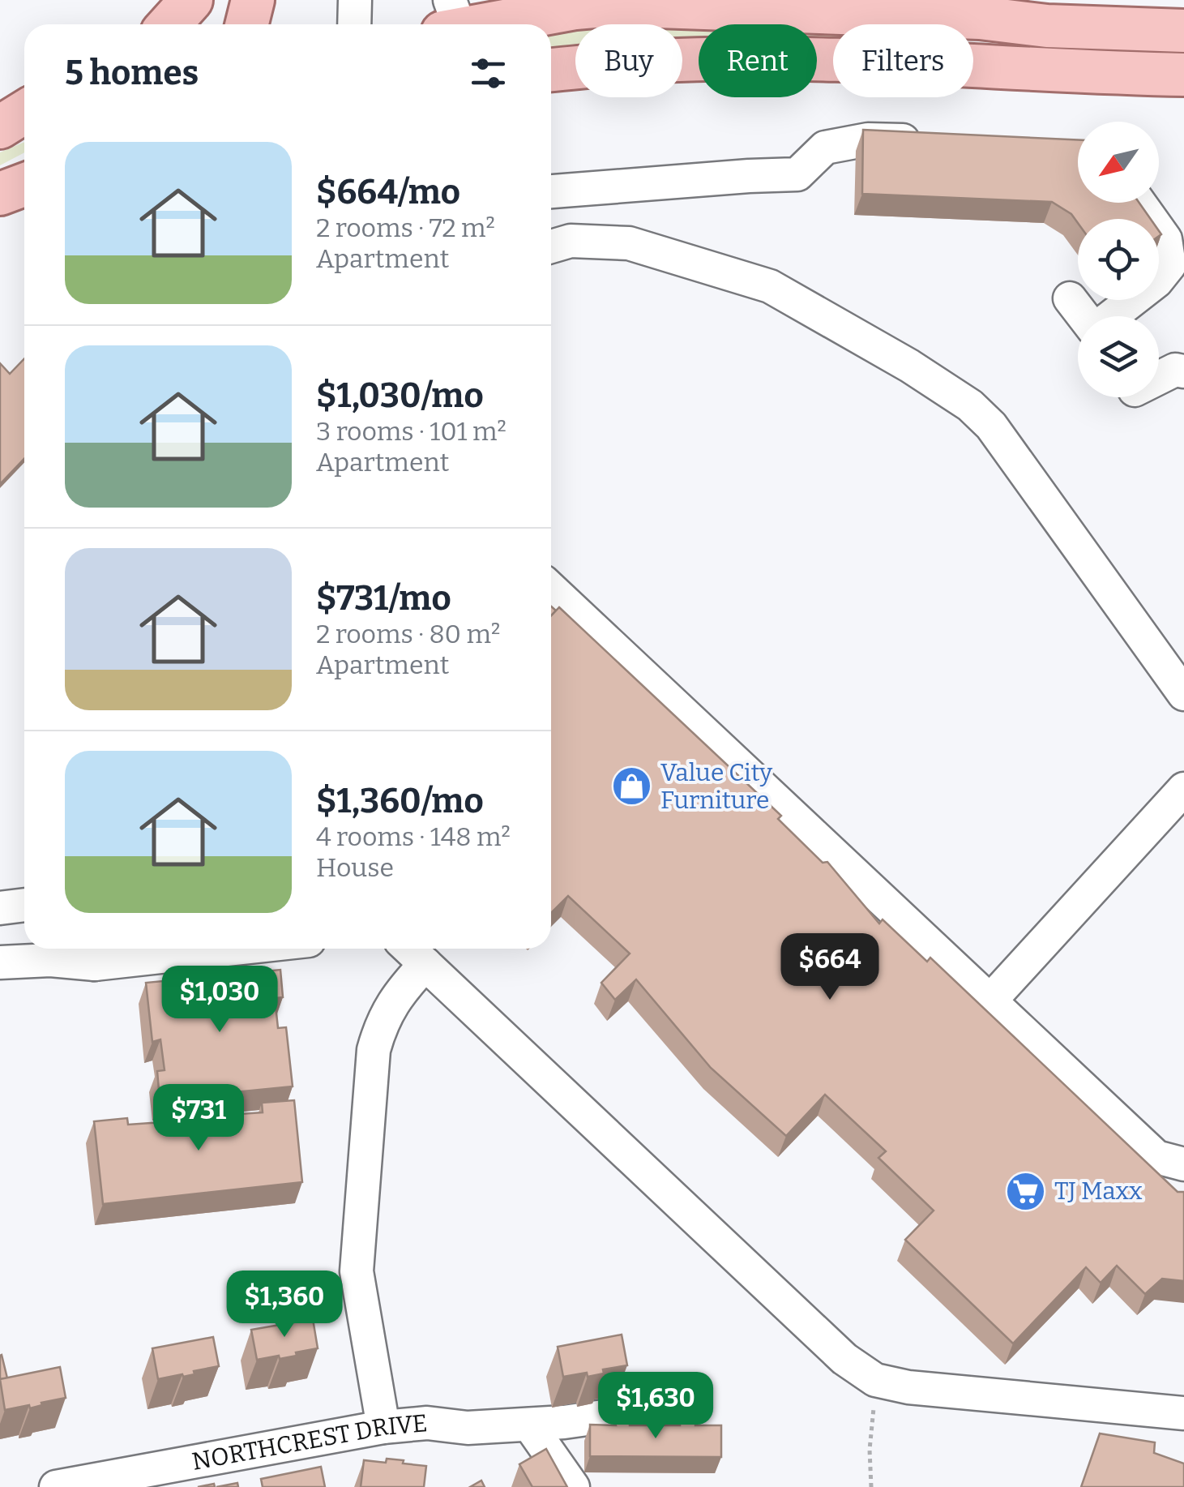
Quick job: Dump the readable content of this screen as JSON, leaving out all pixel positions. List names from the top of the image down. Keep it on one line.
{"streets":{"street":["NORTHCREST DRIVE"]},"places":{"shop":["Value City Furniture"],"supermarket":["TJ Maxx"]},"north":"bottom left","page":{"chip":["Buy","Rent","Filters"],"heading":"5 homes","list":[{"name":"$664/mo","note":"2 rooms · 72 m² · Apartment"},{"name":"$1,030/mo","note":"3 rooms · 101 m² · Apartment"},{"name":"$731/mo","note":"2 rooms · 80 m² · Apartment"},{"name":"$1,360/mo","note":"4 rooms · 148 m² · House"}],"price":["$664","$1,030","$731","$1,360","$1,630"]}}
